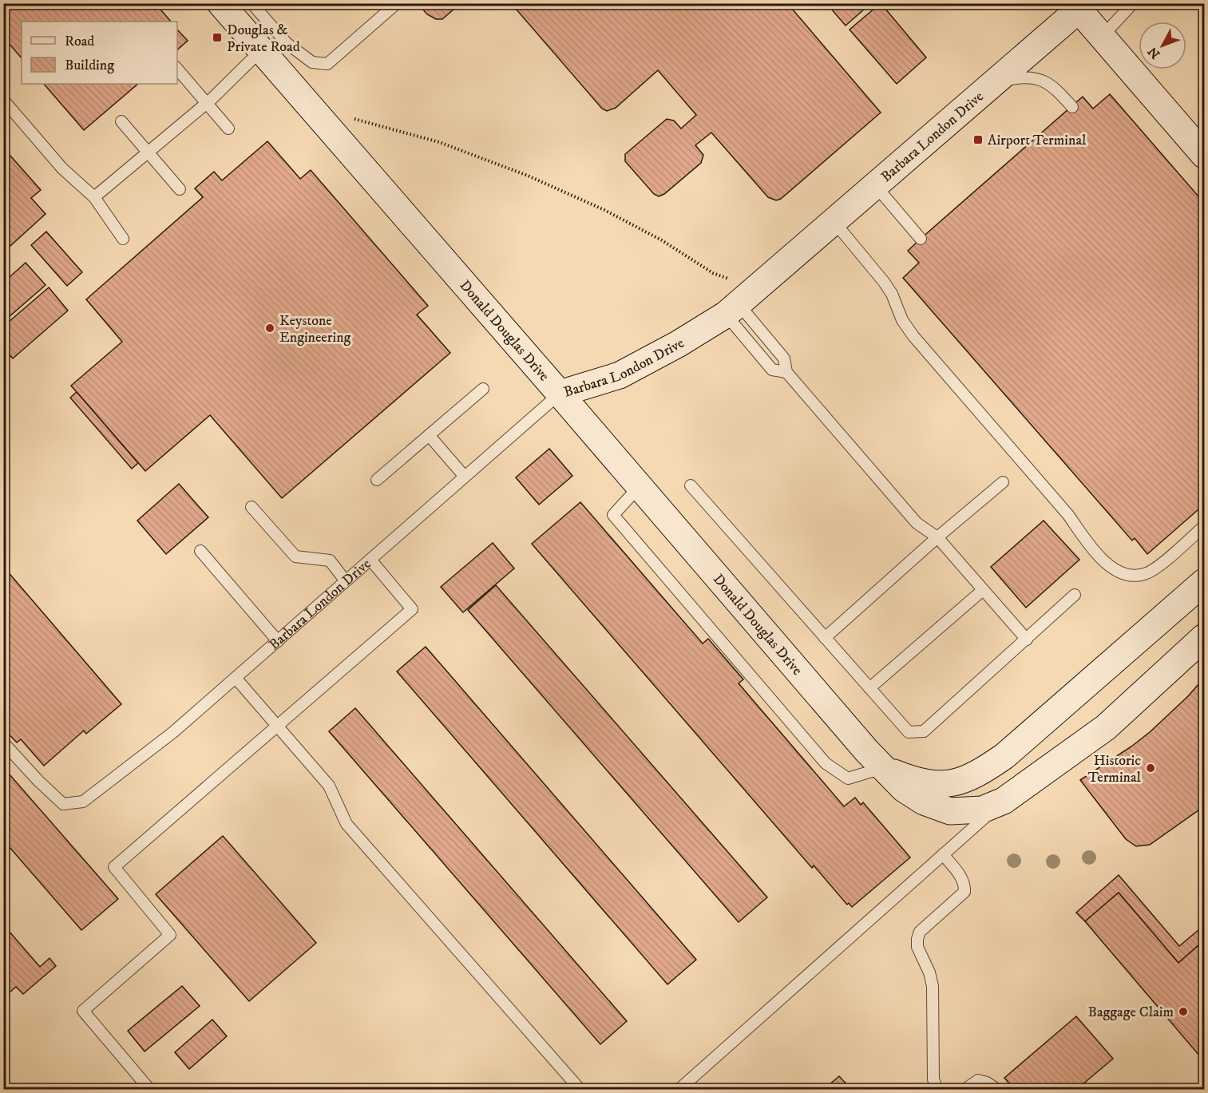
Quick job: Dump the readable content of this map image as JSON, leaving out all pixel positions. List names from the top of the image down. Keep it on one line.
{"streets":{"street":["Barbara London Drive","Donald Douglas Drive"]},"crossings":[["Barbara London Drive","Donald Douglas Drive"]],"places":{"transit":["Douglas & Private Road","Airport Terminal"],"other":["Keystone Engineering","Historic Terminal","Baggage Claim"]},"legend":["Road","Building"],"north":"bottom left"}
